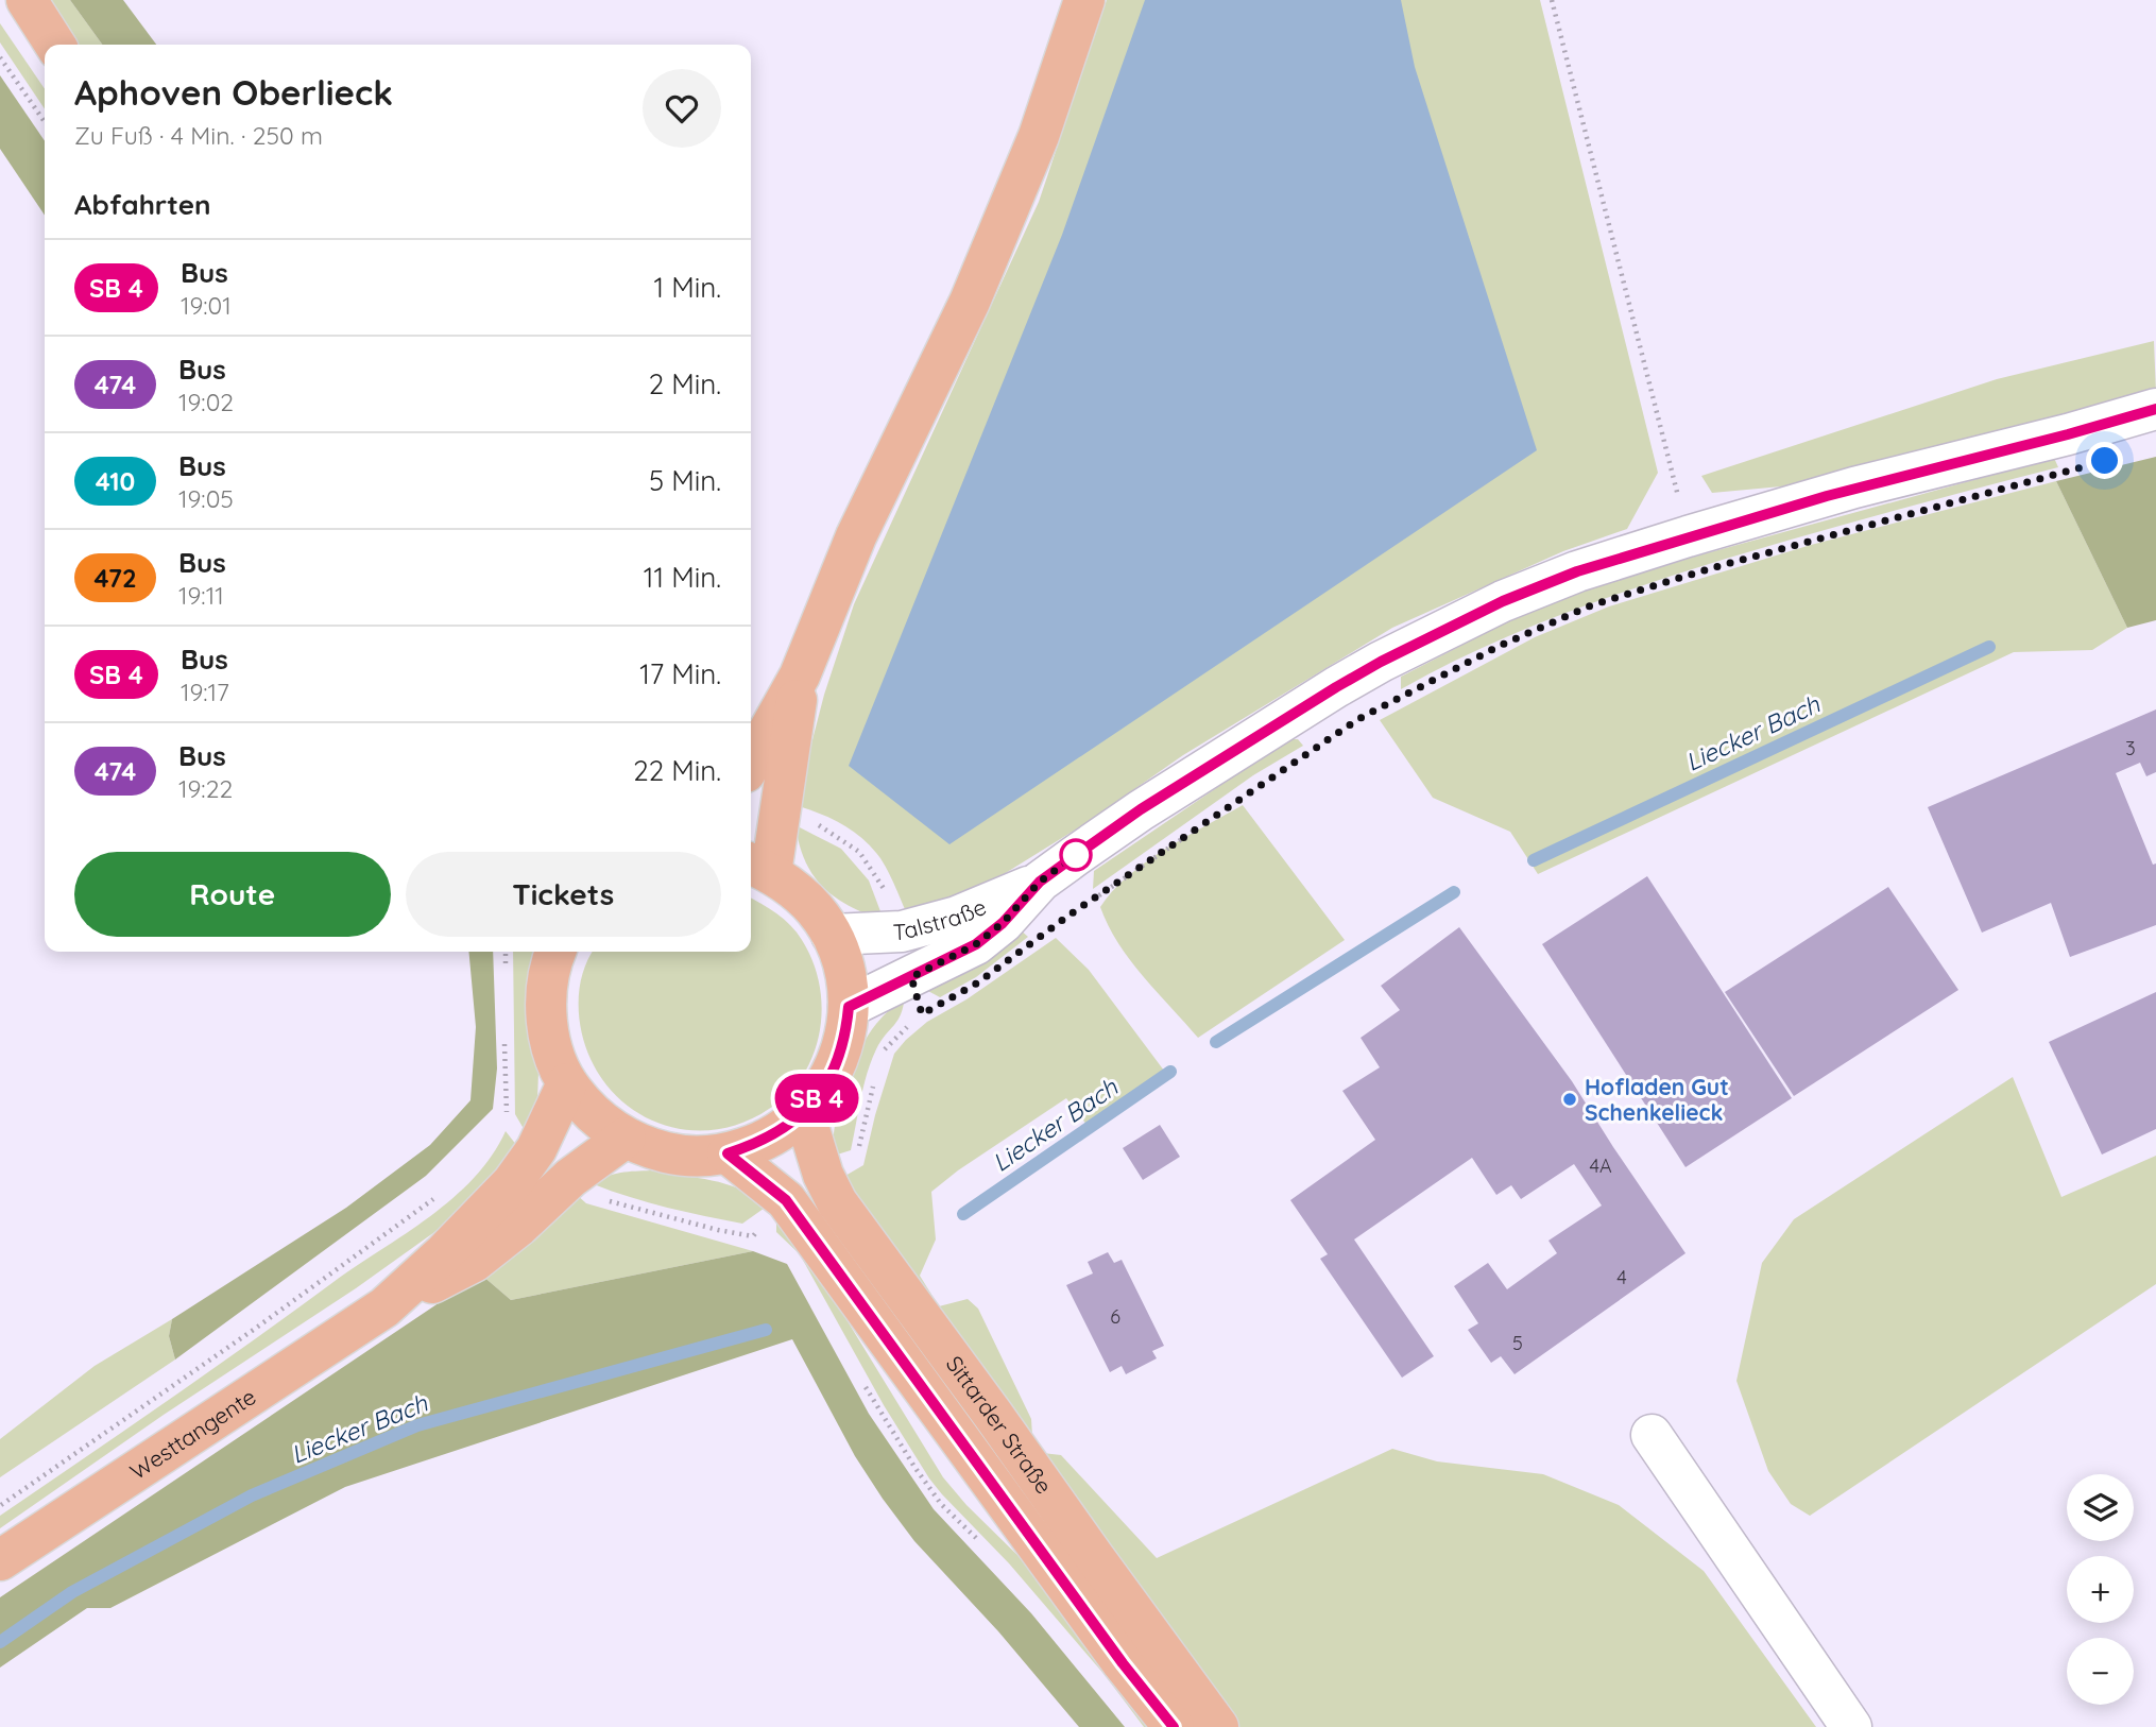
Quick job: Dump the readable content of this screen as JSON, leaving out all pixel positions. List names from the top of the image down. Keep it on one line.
{"streets":{"main road":["Sittarder Straße","Westtangente"],"street":["Talstraße"]},"water":["Liecker Bach"],"places":["Hofladen Gut Schenkelieck"],"house_numbers":["3","4A","4","6","5"],"page":{"on_map":"SB 4","heading":[["Aphoven Oberlieck","Zu Fuß · 4 Min. · 250 m"],"Abfahrten"],"list":[{"mark":"SB 4","name":"Bus","note":"19:01","value":"1 Min."},{"mark":"474","name":"Bus","note":"19:02","value":"2 Min."},{"mark":"410","name":"Bus","note":"19:05","value":"5 Min."},{"mark":"472","name":"Bus","note":"19:11","value":"11 Min."},{"mark":"SB 4","name":"Bus","note":"19:17","value":"17 Min."},{"mark":"474","name":"Bus","note":"19:22","value":"22 Min."}],"buttons":["Route","Tickets"],"map_buttons":["+","−"]}}
